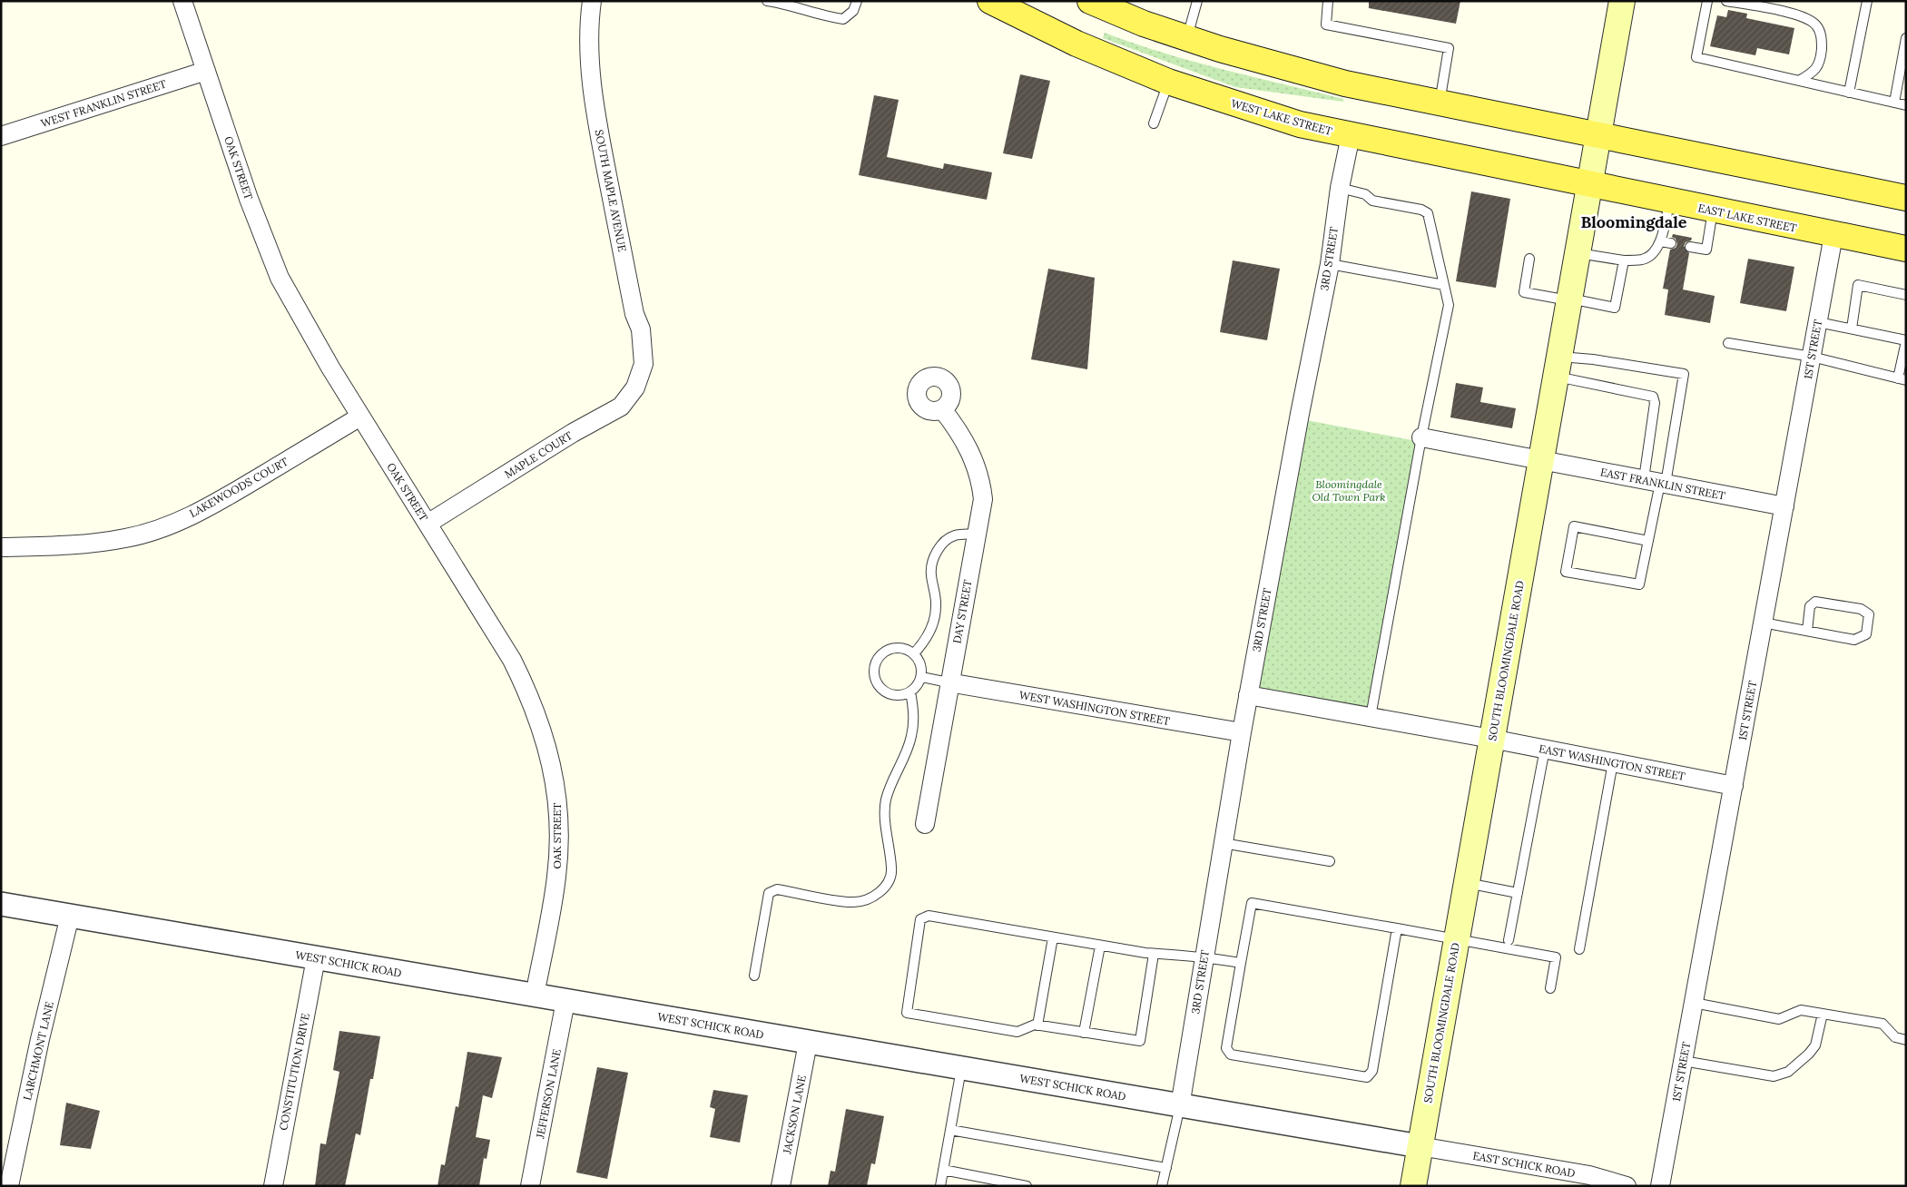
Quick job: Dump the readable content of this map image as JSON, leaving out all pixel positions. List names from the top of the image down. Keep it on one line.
{"streets":{"main road":["WEST LAKE STREET","EAST LAKE STREET","SOUTH BLOOMINGDALE ROAD"],"street":["WEST FRANKLIN STREET","OAK STREET","SOUTH MAPLE AVENUE","3RD STREET","1ST STREET","MAPLE COURT","EAST FRANKLIN STREET","LAKEWOODS COURT","DAY STREET","WEST WASHINGTON STREET","EAST WASHINGTON STREET","WEST SCHICK ROAD","LARCHMONT LANE","CONSTITUTION DRIVE","JEFFERSON LANE","JACKSON LANE","EAST SCHICK ROAD"]},"crossings":[["WEST FRANKLIN STREET","OAK STREET"],["WEST LAKE STREET","EAST LAKE STREET"],["WEST LAKE STREET","3RD STREET"],["WEST LAKE STREET","SOUTH BLOOMINGDALE ROAD"],["OAK STREET","MAPLE COURT"],["OAK STREET","LAKEWOODS COURT"],["OAK STREET","WEST SCHICK ROAD"],["SOUTH MAPLE AVENUE","MAPLE COURT"],["EAST LAKE STREET","1ST STREET"],["EAST LAKE STREET","SOUTH BLOOMINGDALE ROAD"],["3RD STREET","WEST WASHINGTON STREET"],["3RD STREET","WEST SCHICK ROAD"],["1ST STREET","EAST FRANKLIN STREET"],["1ST STREET","EAST WASHINGTON STREET"],["EAST FRANKLIN STREET","SOUTH BLOOMINGDALE ROAD"],["DAY STREET","WEST WASHINGTON STREET"],["SOUTH BLOOMINGDALE ROAD","EAST WASHINGTON STREET"],["SOUTH BLOOMINGDALE ROAD","WEST SCHICK ROAD"],["SOUTH BLOOMINGDALE ROAD","EAST SCHICK ROAD"],["WEST SCHICK ROAD","LARCHMONT LANE"],["WEST SCHICK ROAD","CONSTITUTION DRIVE"],["WEST SCHICK ROAD","JEFFERSON LANE"],["WEST SCHICK ROAD","JACKSON LANE"],["WEST SCHICK ROAD","EAST SCHICK ROAD"]],"districts":["Bloomingdale"],"parks":["Bloomingdale Old Town Park"]}
